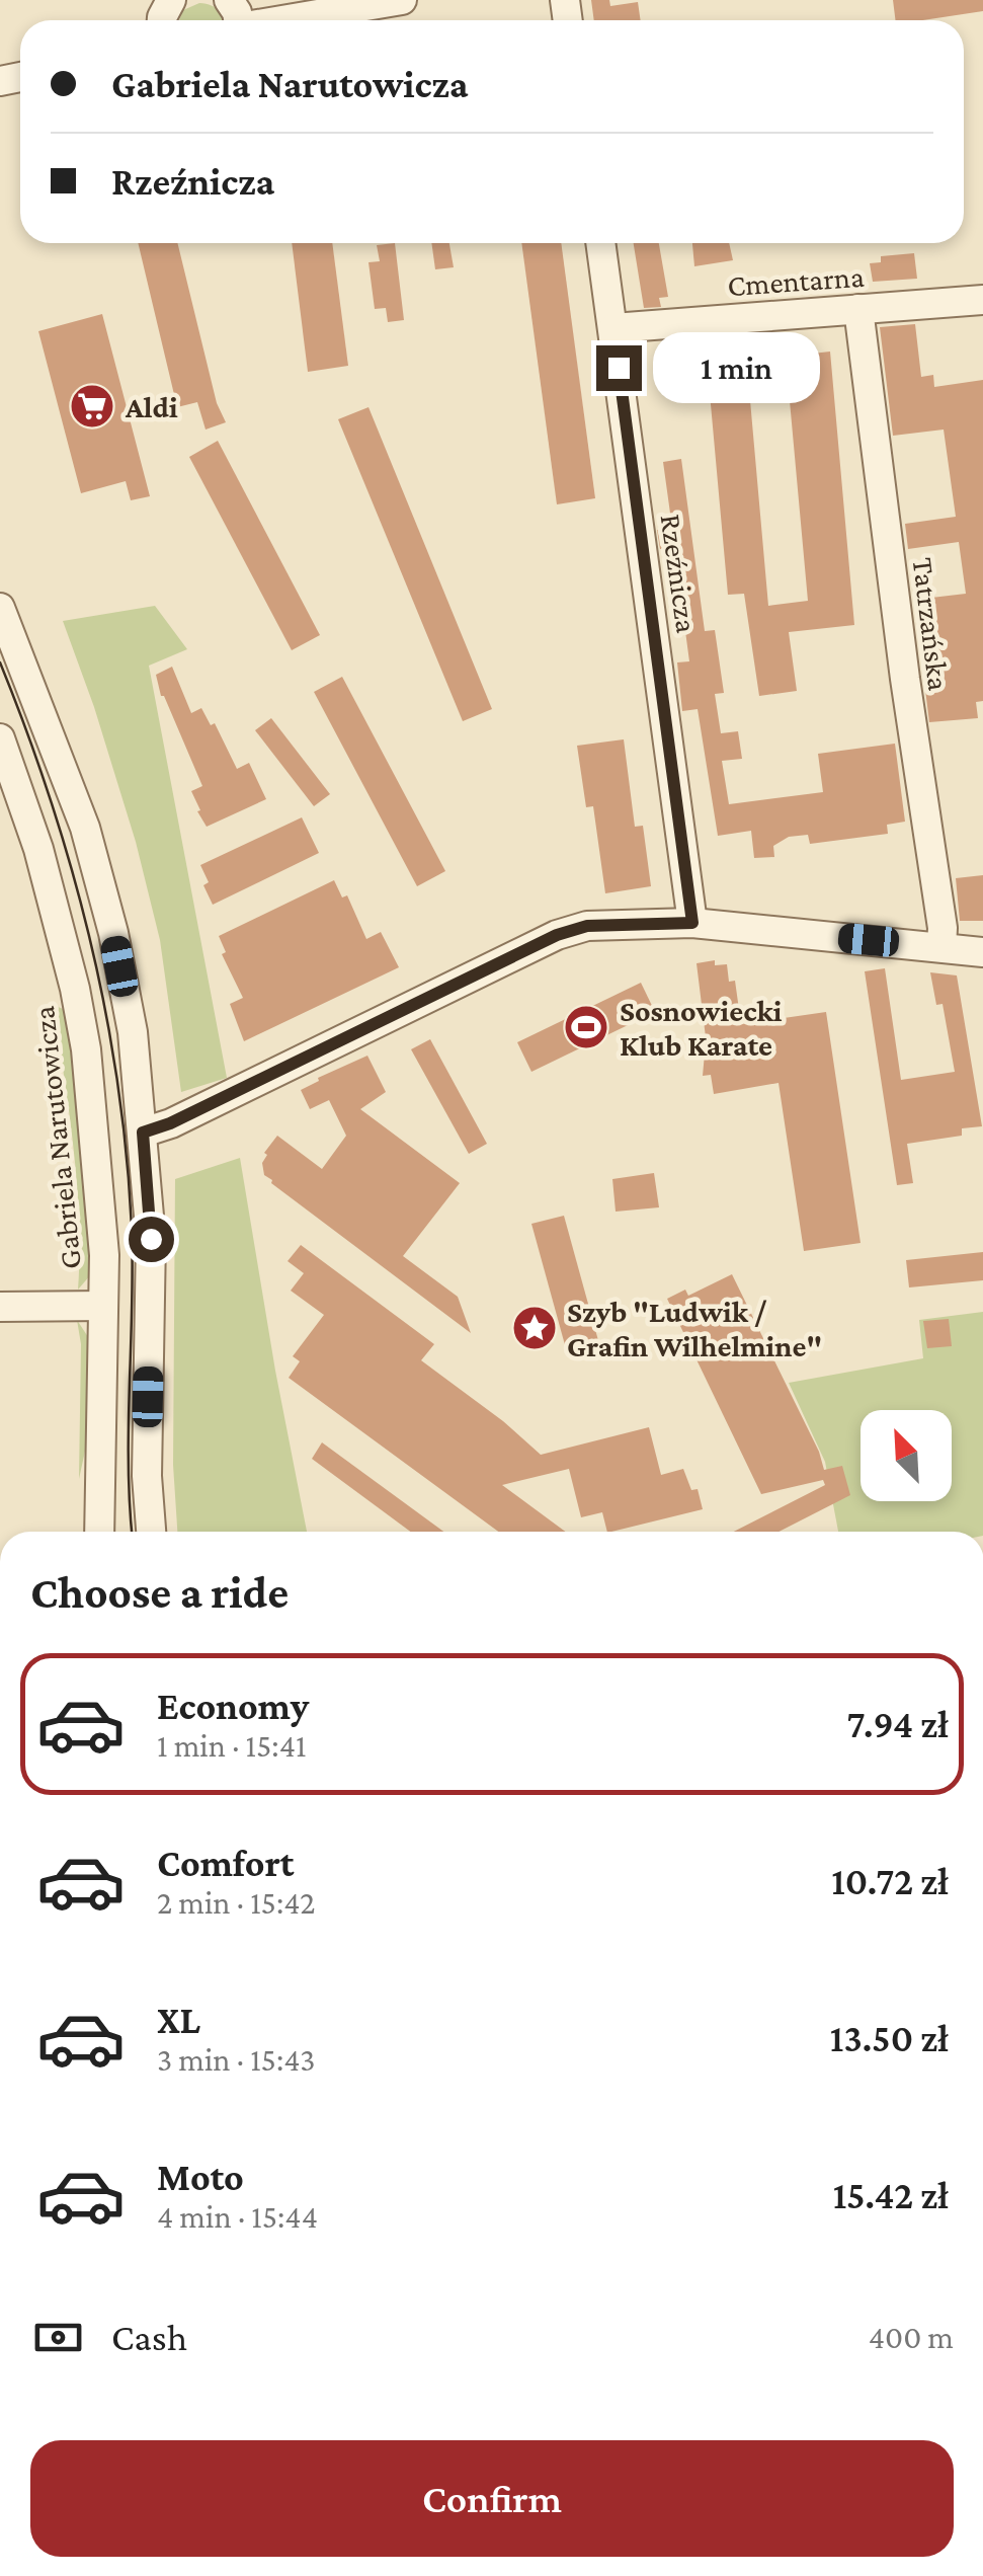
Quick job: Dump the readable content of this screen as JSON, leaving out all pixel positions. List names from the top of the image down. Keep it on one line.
{"streets":{"street":["Cmentarna","Rzeźnicza","Tatrzańska","Gabriela Narutowicza"]},"crossings":[["Cmentarna","Rzeźnicza"],["Cmentarna","Tatrzańska"]],"places":{"supermarket":["Aldi"],"sports":["Sosnowiecki Klub Karate"],"place":["Szyb \"Ludwik / Grafin Wilhelmine\""]},"north":"top left","page":{"banner":["Gabriela Narutowicza","Rzeźnicza"],"bubble":"1 min","heading":"Choose a ride","list":[{"name":"Economy","note":"1 min · 15:41","value":"7.94 zł"},{"name":"Comfort","note":"2 min · 15:42","value":"10.72 zł"},{"name":"XL","note":"3 min · 15:43","value":"13.50 zł"},{"name":"Moto","note":"4 min · 15:44","value":"15.42 zł"}],"pay":["Cash","400 m"],"buttons":"Confirm"}}
